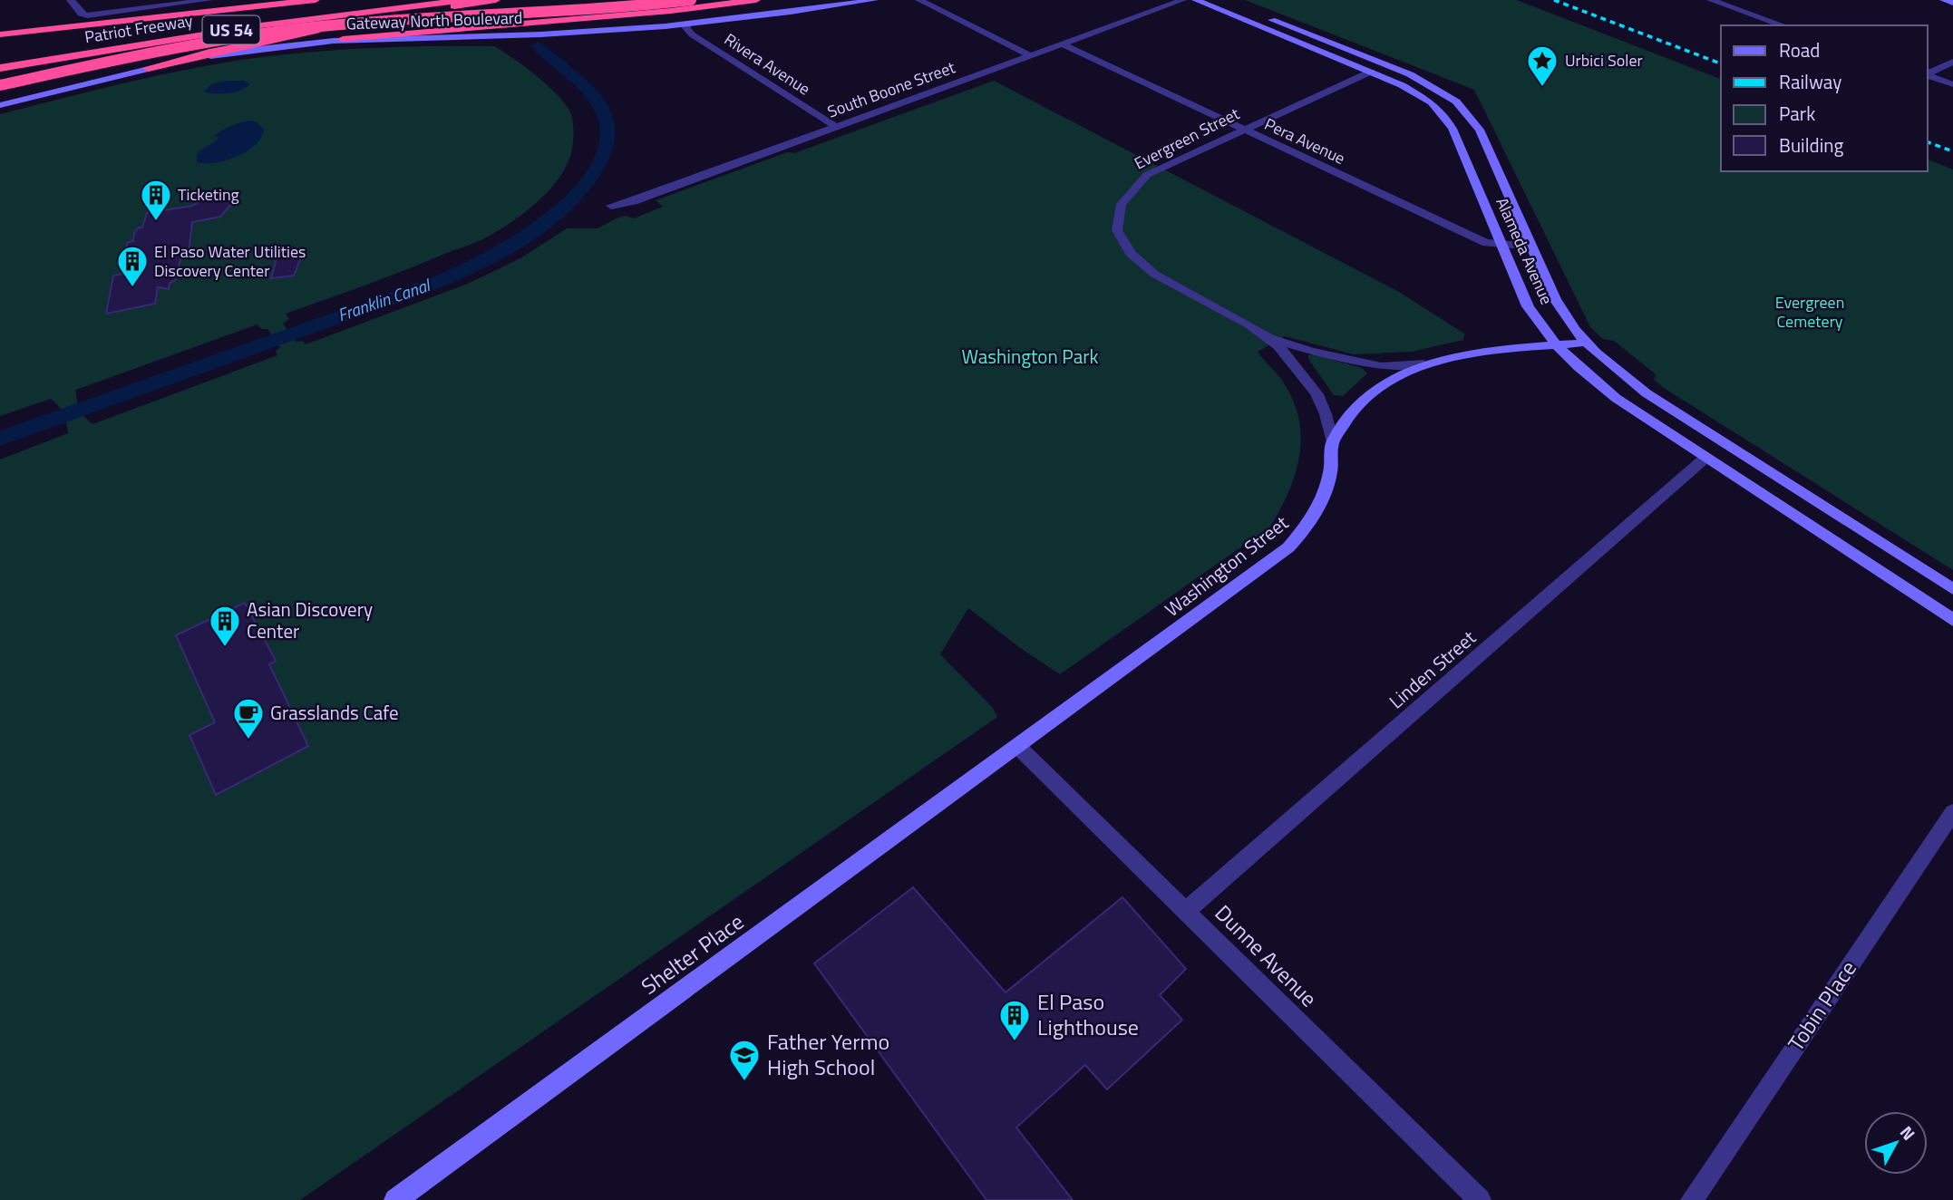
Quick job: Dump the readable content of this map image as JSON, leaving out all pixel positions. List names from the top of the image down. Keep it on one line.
{"streets":{"highway":["Patriot Freeway","US 54"],"main road":["Gateway North Boulevard","Alameda Avenue","Washington Street","Shelter Place"],"street":["Rivera Avenue","South Boone Street","Evergreen Street","Pera Avenue","Linden Street","Dunne Avenue","Tobin Place"]},"crossings":[["Gateway North Boulevard","Rivera Avenue"],["Rivera Avenue","South Boone Street"],["South Boone Street","Pera Avenue"],["Evergreen Street","Pera Avenue"],["Evergreen Street","Alameda Avenue"],["Evergreen Street","Washington Street"],["Pera Avenue","Alameda Avenue"],["Alameda Avenue","Washington Street"],["Alameda Avenue","Linden Street"],["Washington Street","Shelter Place"],["Washington Street","Dunne Avenue"],["Linden Street","Dunne Avenue"],["Shelter Place","Dunne Avenue"]],"water":["Franklin Canal"],"parks":["Evergreen Cemetery","Washington Park"],"places":{"place":["Urbici Soler"],"building":["Ticketing","El Paso Water Utilities Discovery Center","Asian Discovery Center","El Paso Lighthouse"],"cafe":["Grasslands Cafe"],"school or university":["Father Yermo High School"]},"legend":["Road","Railway","Park","Building"],"north":"top right"}
